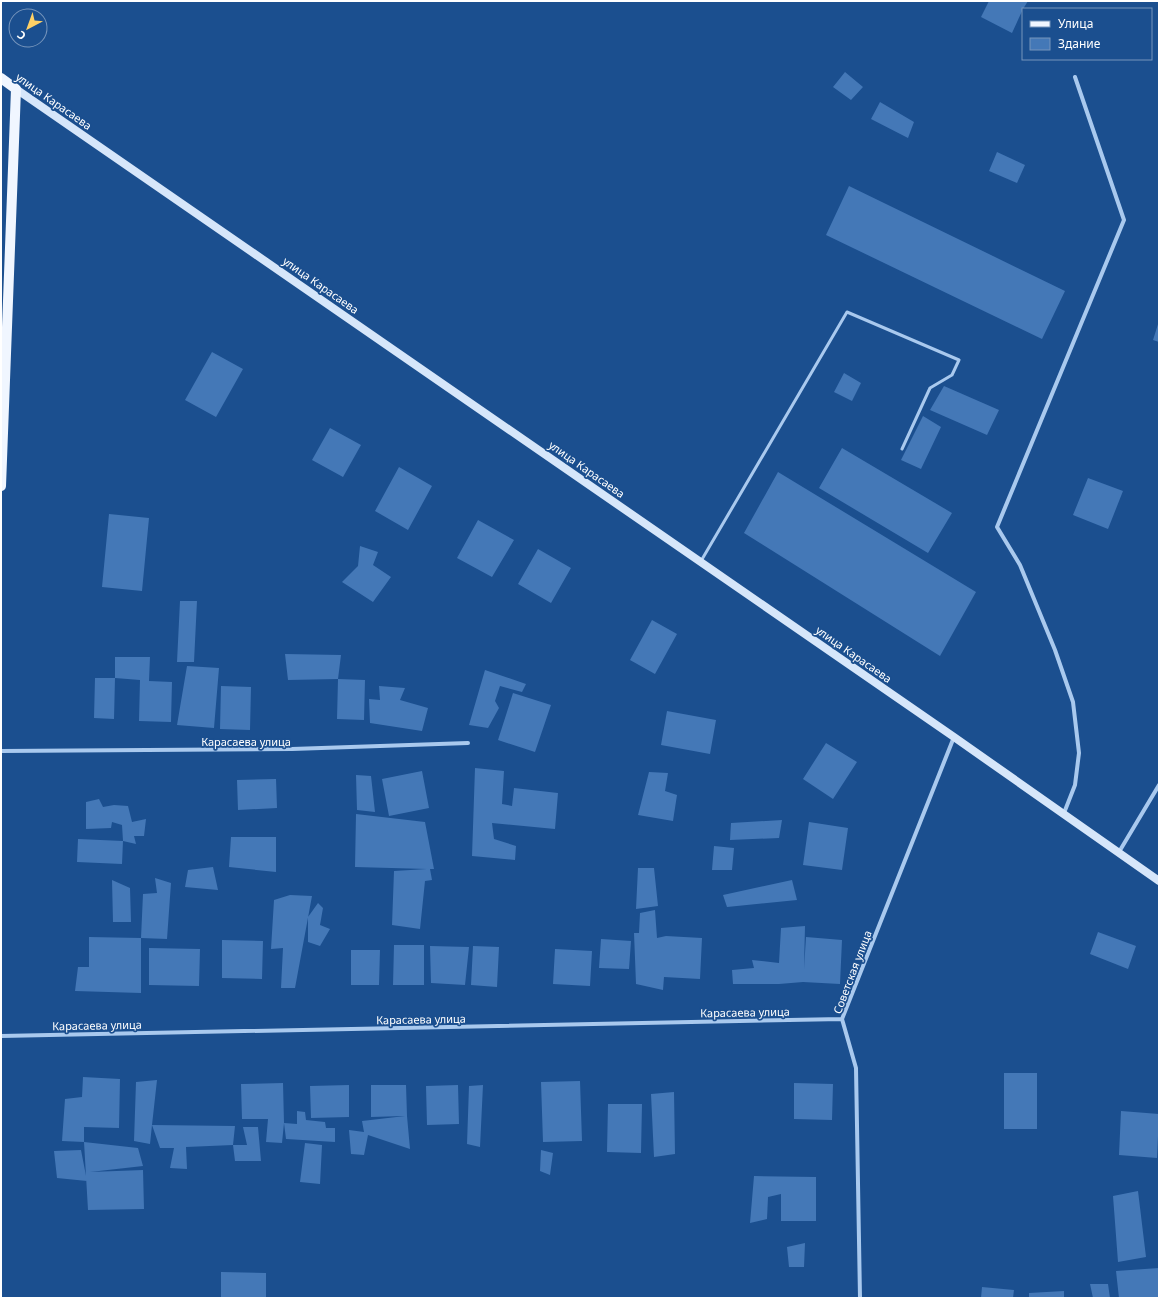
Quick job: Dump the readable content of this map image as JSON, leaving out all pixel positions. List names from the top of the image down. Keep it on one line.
{"streets":{"main road":["улица Карасаева"],"street":["Карасаева улица","Советская улица"]},"crossings":[["улица Карасаева","Советская улица"],["Карасаева улица","Советская улица"]],"legend":["Улица","Здание"],"north":"bottom left"}
